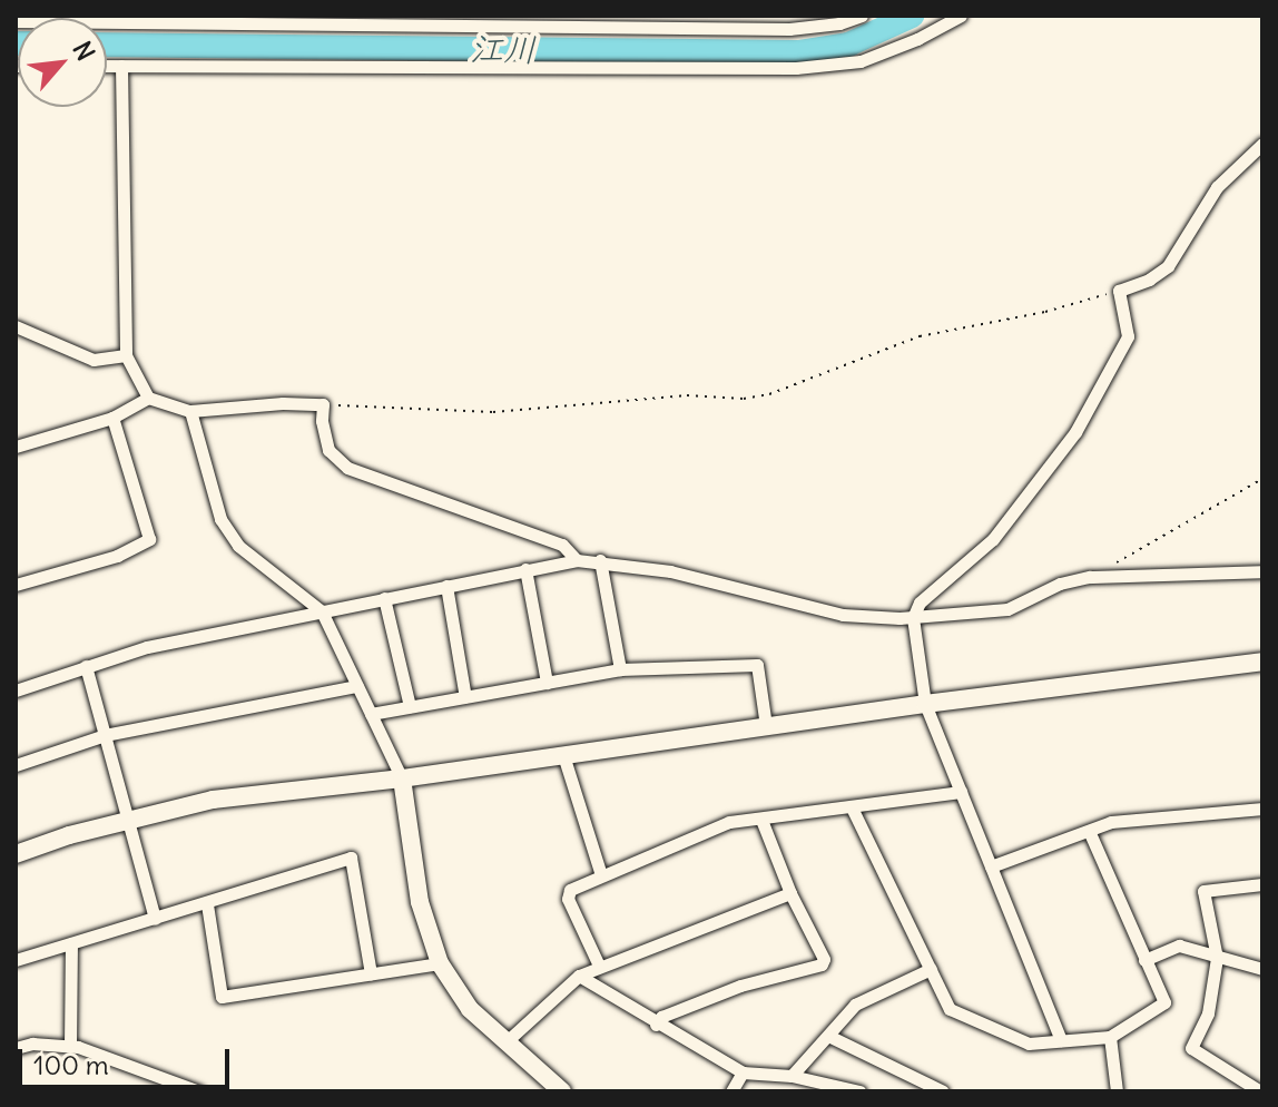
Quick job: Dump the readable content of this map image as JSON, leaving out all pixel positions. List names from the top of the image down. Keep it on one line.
{"water":["江川"],"scale_bar":"100 m","north":"top right"}
